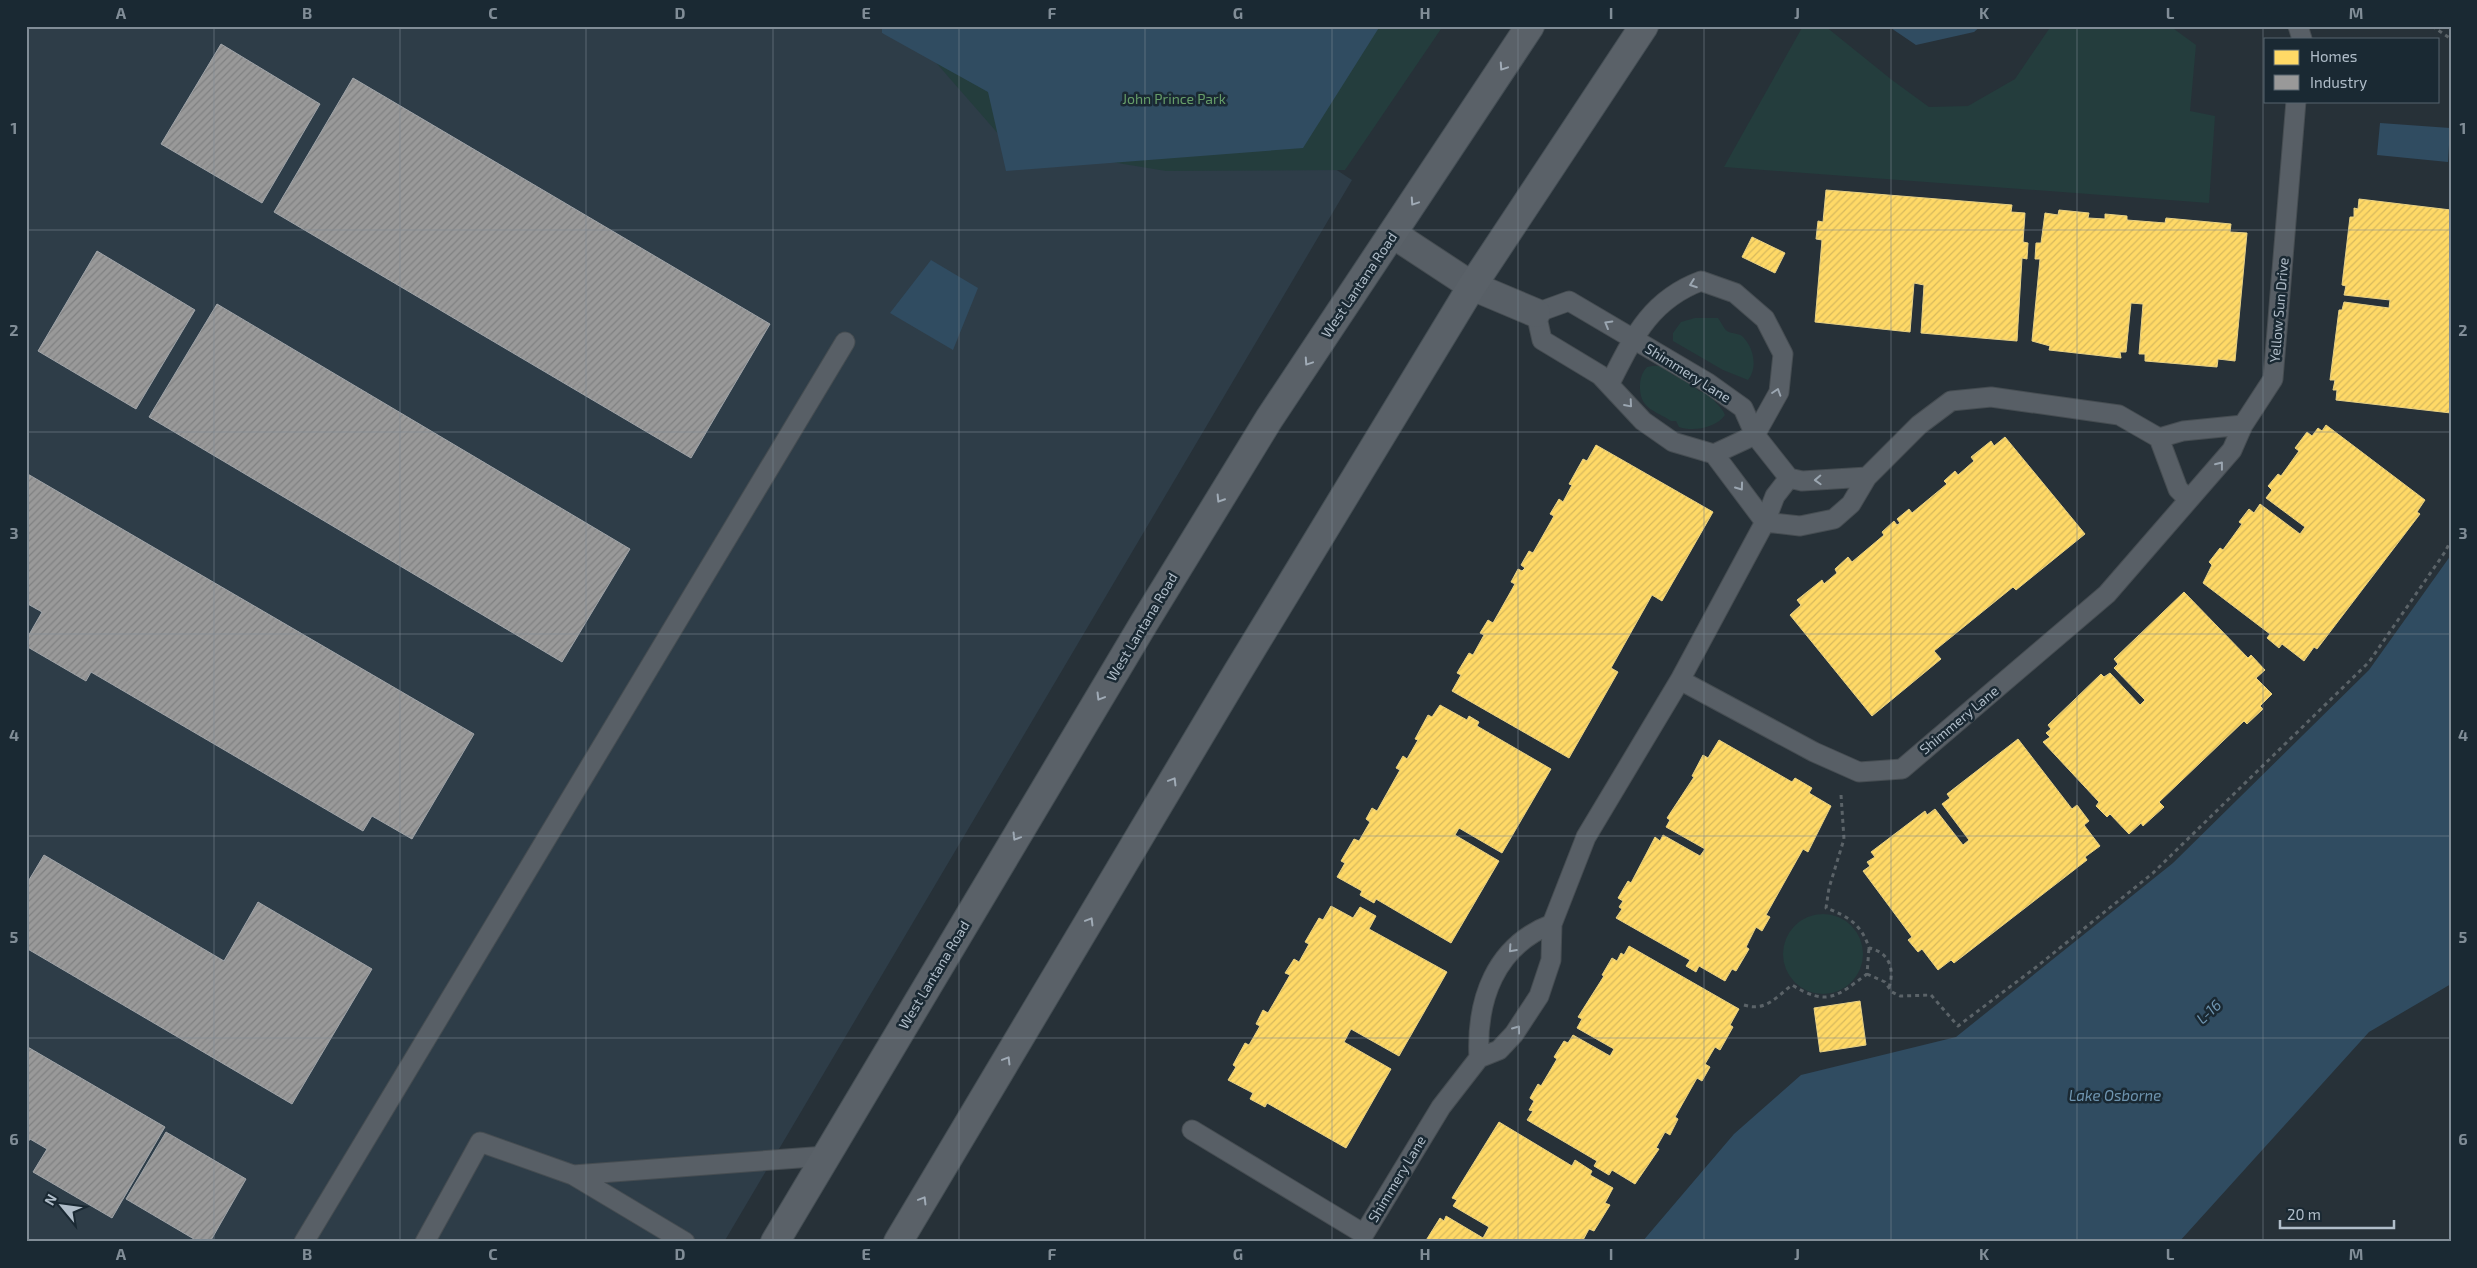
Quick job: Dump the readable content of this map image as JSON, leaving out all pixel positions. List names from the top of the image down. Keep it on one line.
{"streets":{"main road":["West Lantana Road"],"lane":["Yellow Sun Drive","Shimmery Lane"]},"crossings":[["Yellow Sun Drive","Shimmery Lane"]],"water":["L-16","Lake Osborne"],"parks":["John Prince Park"],"legend":["Homes","Industry"],"scale_bar":"20 m","north":"top left","grid":{"columns":["A","B","C","D","E","F","G","H","I","J","K","L","M"],"rows":["1","2","3","4","5","6"]}}
